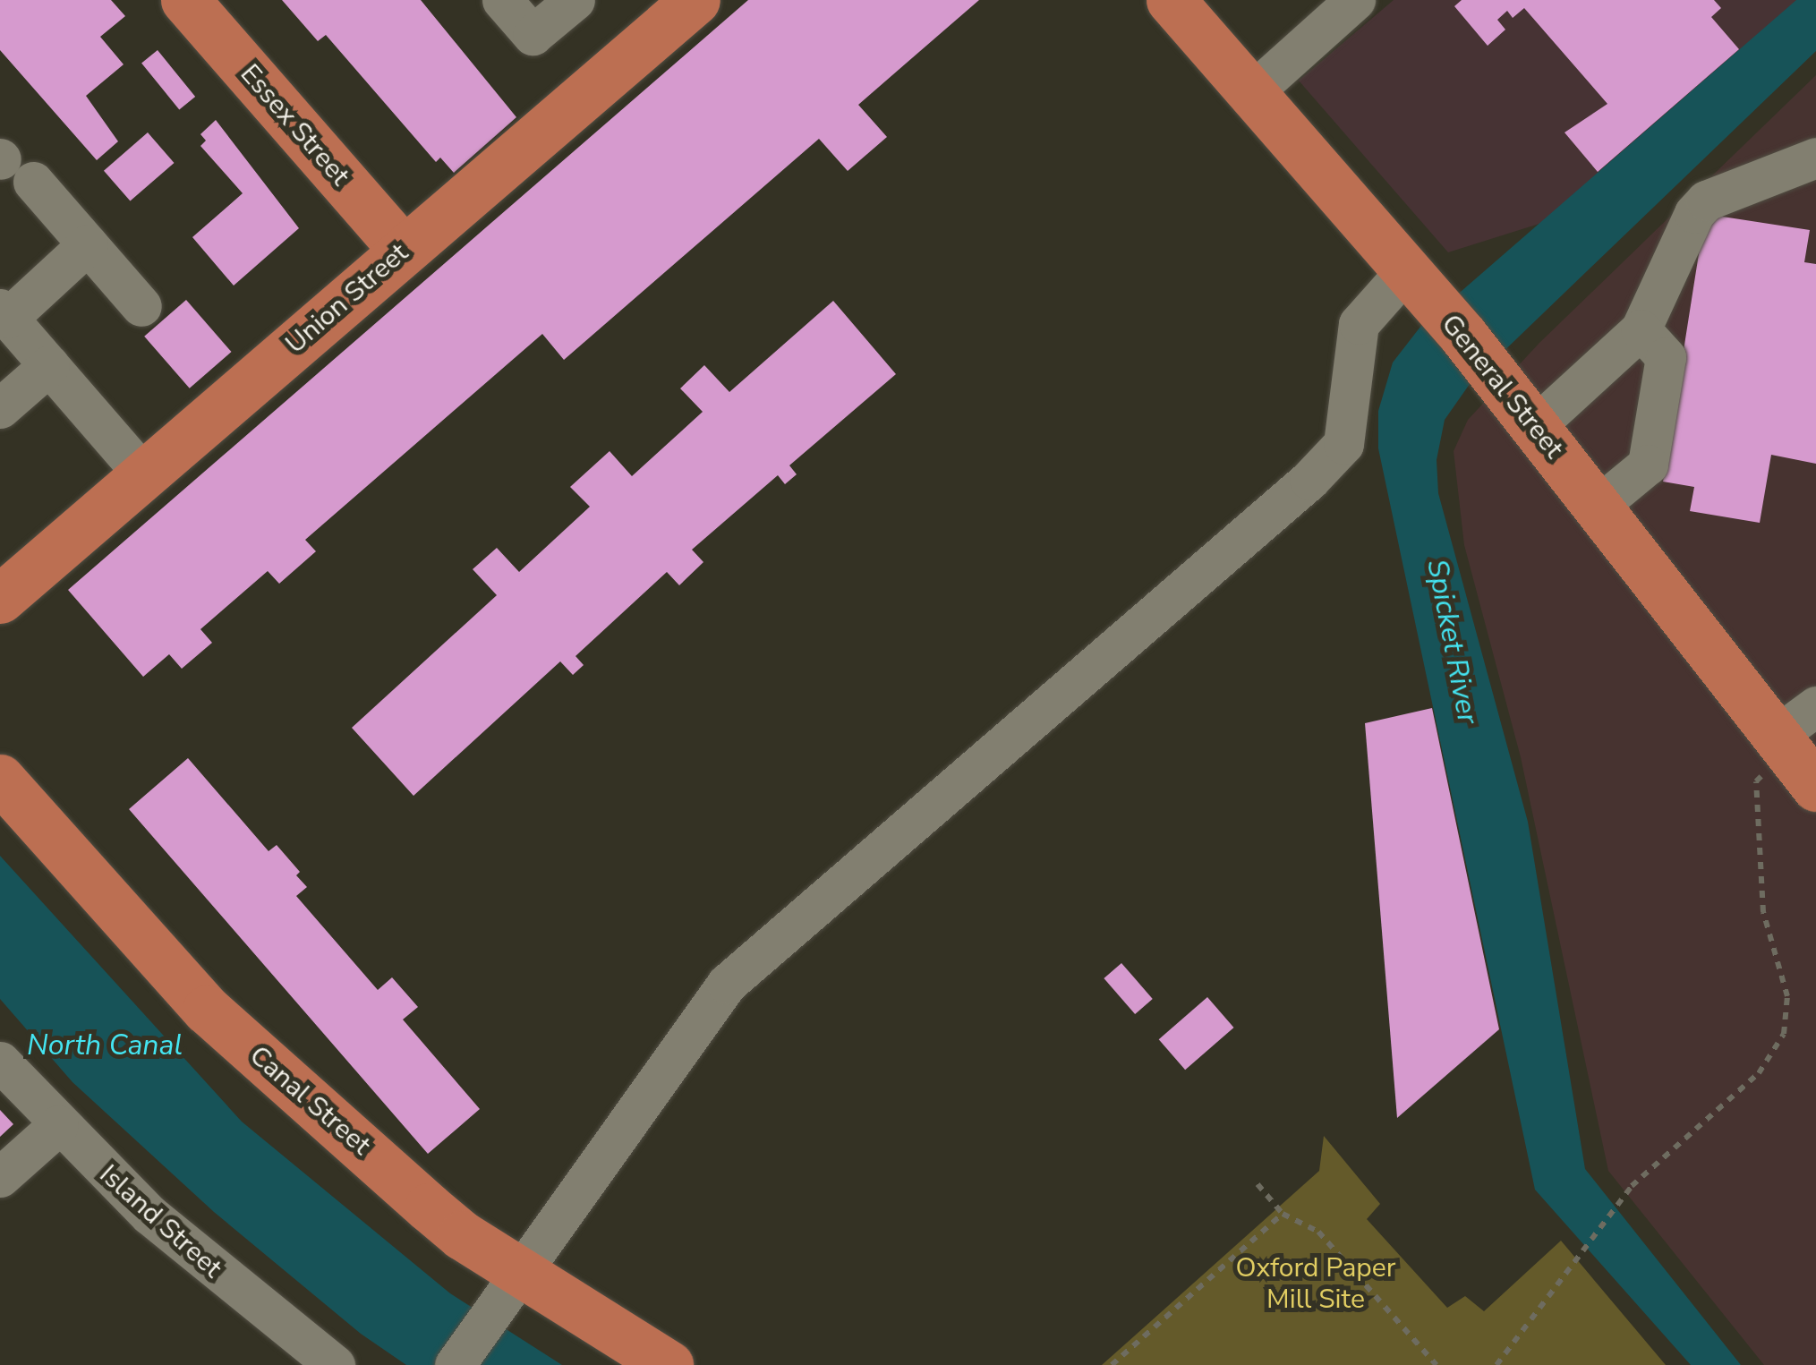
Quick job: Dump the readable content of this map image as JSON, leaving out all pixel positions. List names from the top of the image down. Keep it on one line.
{"streets":{"main road":["Essex Street","Union Street","General Street","Canal Street"],"street":["Island Street"]},"crossings":[["Essex Street","Union Street"]],"water":["Spicket River","North Canal"],"parks":["Oxford Paper Mill Site"]}
